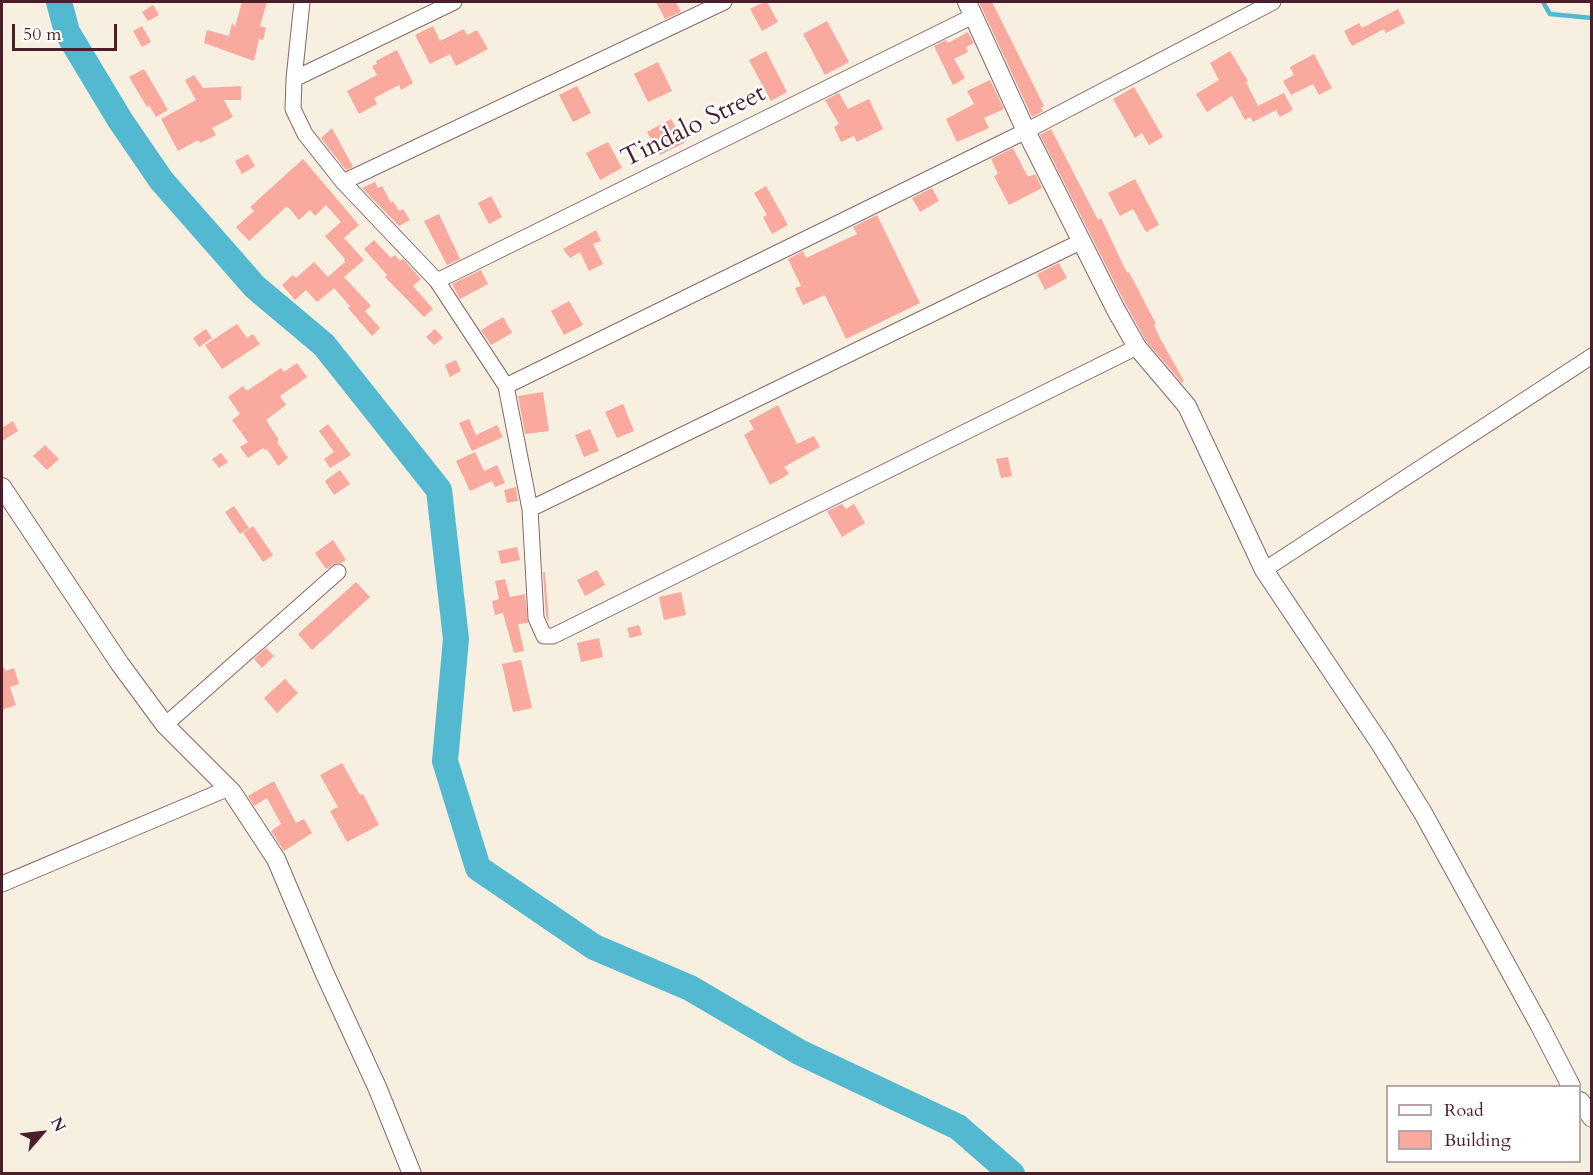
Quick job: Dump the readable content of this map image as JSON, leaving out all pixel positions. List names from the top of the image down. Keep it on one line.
{"streets":{"street":["Tindalo Street"]},"legend":["Road","Building"],"scale_bar":"50 m","north":"top right"}
